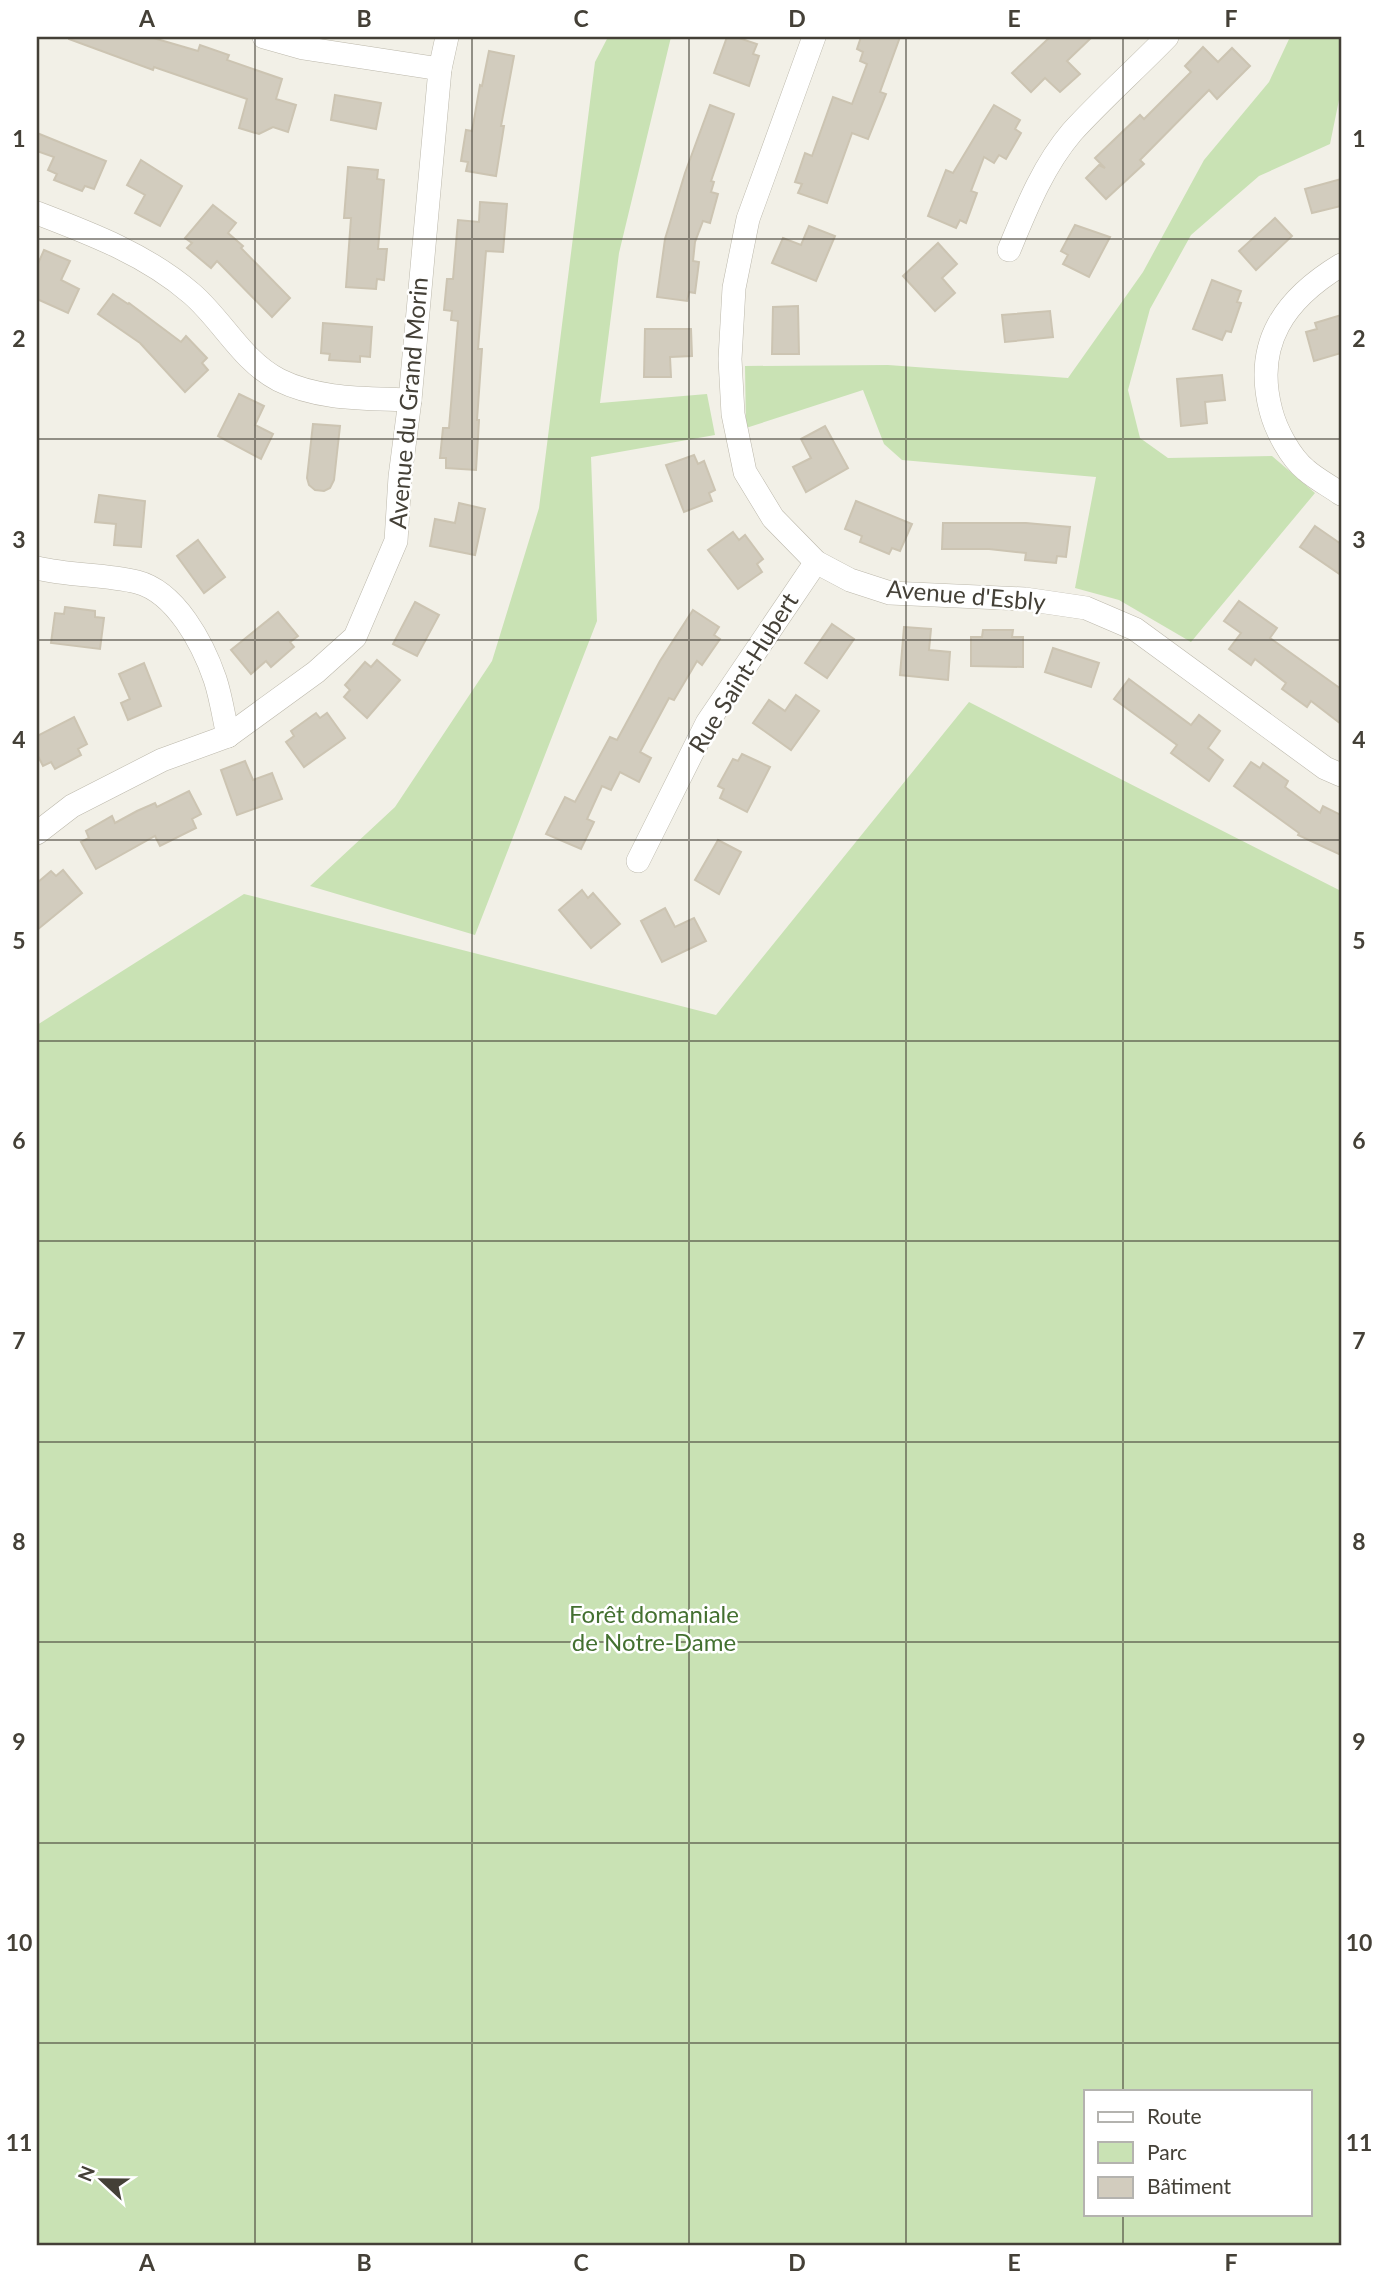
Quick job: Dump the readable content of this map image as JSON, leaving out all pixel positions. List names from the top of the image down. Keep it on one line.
{"streets":{"street":["Avenue du Grand Morin","Avenue d'Esbly","Rue Saint-Hubert"]},"crossings":[["Avenue d'Esbly","Rue Saint-Hubert"]],"parks":["Forêt domaniale de Notre-Dame"],"legend":["Route","Parc","Bâtiment"],"north":"left","grid":{"columns":["A","B","C","D","E","F"],"rows":["1","2","3","4","5","6","7","8","9","10","11"]}}
